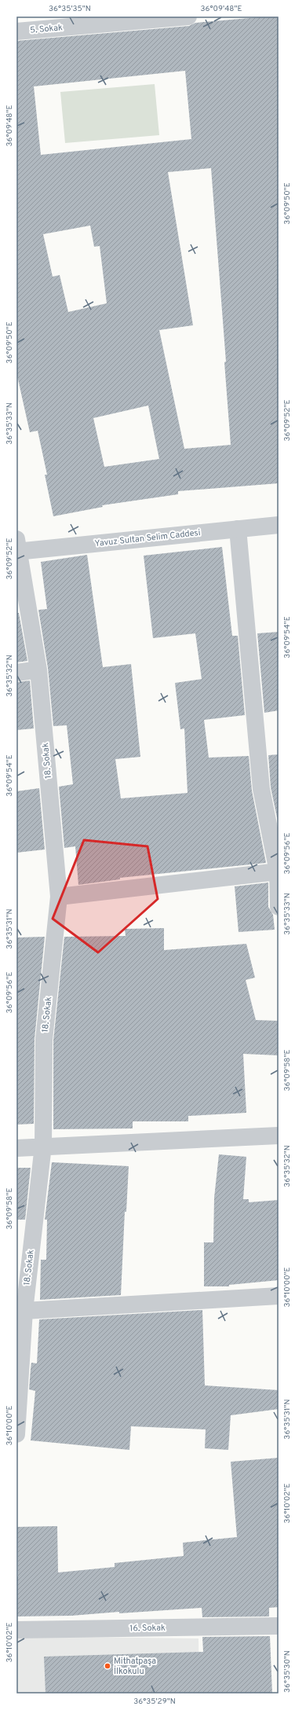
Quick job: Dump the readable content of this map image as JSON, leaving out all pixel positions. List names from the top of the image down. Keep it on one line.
{"streets":{"street":["5. Sokak","Yavuz Sultan Selim Caddesi","18. Sokak","16. Sokak"]},"crossings":[["Yavuz Sultan Selim Caddesi","18. Sokak"]],"places":["Mithatpaşa İlkokulu"],"coordinates":["36°35'35\"N","36°09'48\"E","36°09'50\"E","36°09'52\"E","36°35'33\"N","36°09'54\"E","36°35'32\"N","36°09'56\"E","36°35'31\"N","36°09'58\"E","36°10'00\"E","36°10'02\"E","36°35'30\"N","36°35'29\"N"]}
